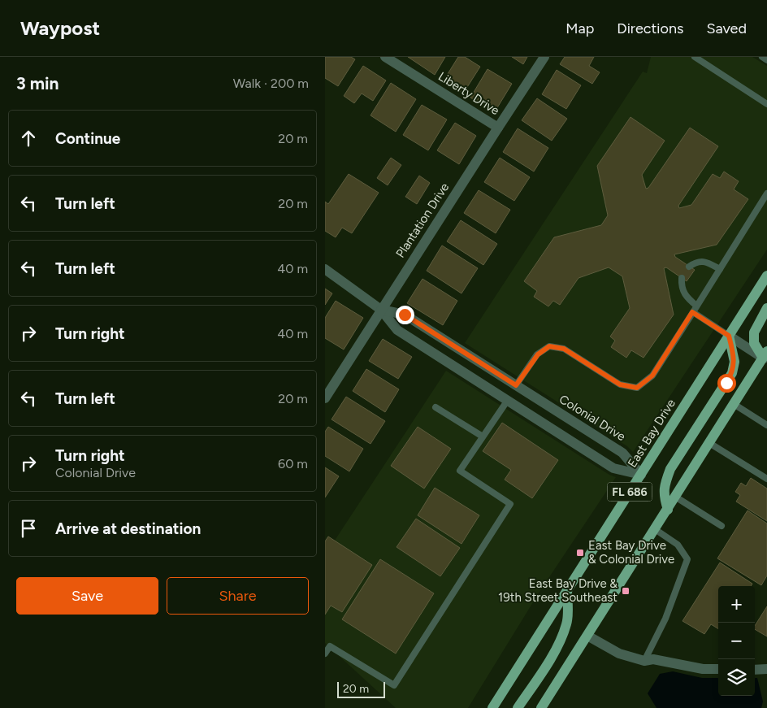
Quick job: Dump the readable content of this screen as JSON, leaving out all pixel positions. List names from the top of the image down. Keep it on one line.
{"streets":{"main road":["East Bay Drive","FL 686"],"street":["Liberty Drive","Plantation Drive","Colonial Drive"]},"crossings":[["Liberty Drive","Plantation Drive"],["Plantation Drive","Colonial Drive"],["Colonial Drive","East Bay Drive"]],"places":{"transit":["East Bay Drive & Colonial Drive","East Bay Drive & 19th Street Southeast"]},"scale_bar":"20 m","page":{"header":"Waypost","nav":["Map","Directions","Saved"],"heading":["3 min","Walk · 200 m"],"list":[["Continue","20 m"],["Turn left","20 m"],["Turn left","40 m"],["Turn right","40 m"],["Turn left","20 m"],["Turn right","Colonial Drive","60 m"],"Arrive at destination"],"buttons":["Save","Share"],"map_buttons":["+","−"],"scale":"20 m"}}
